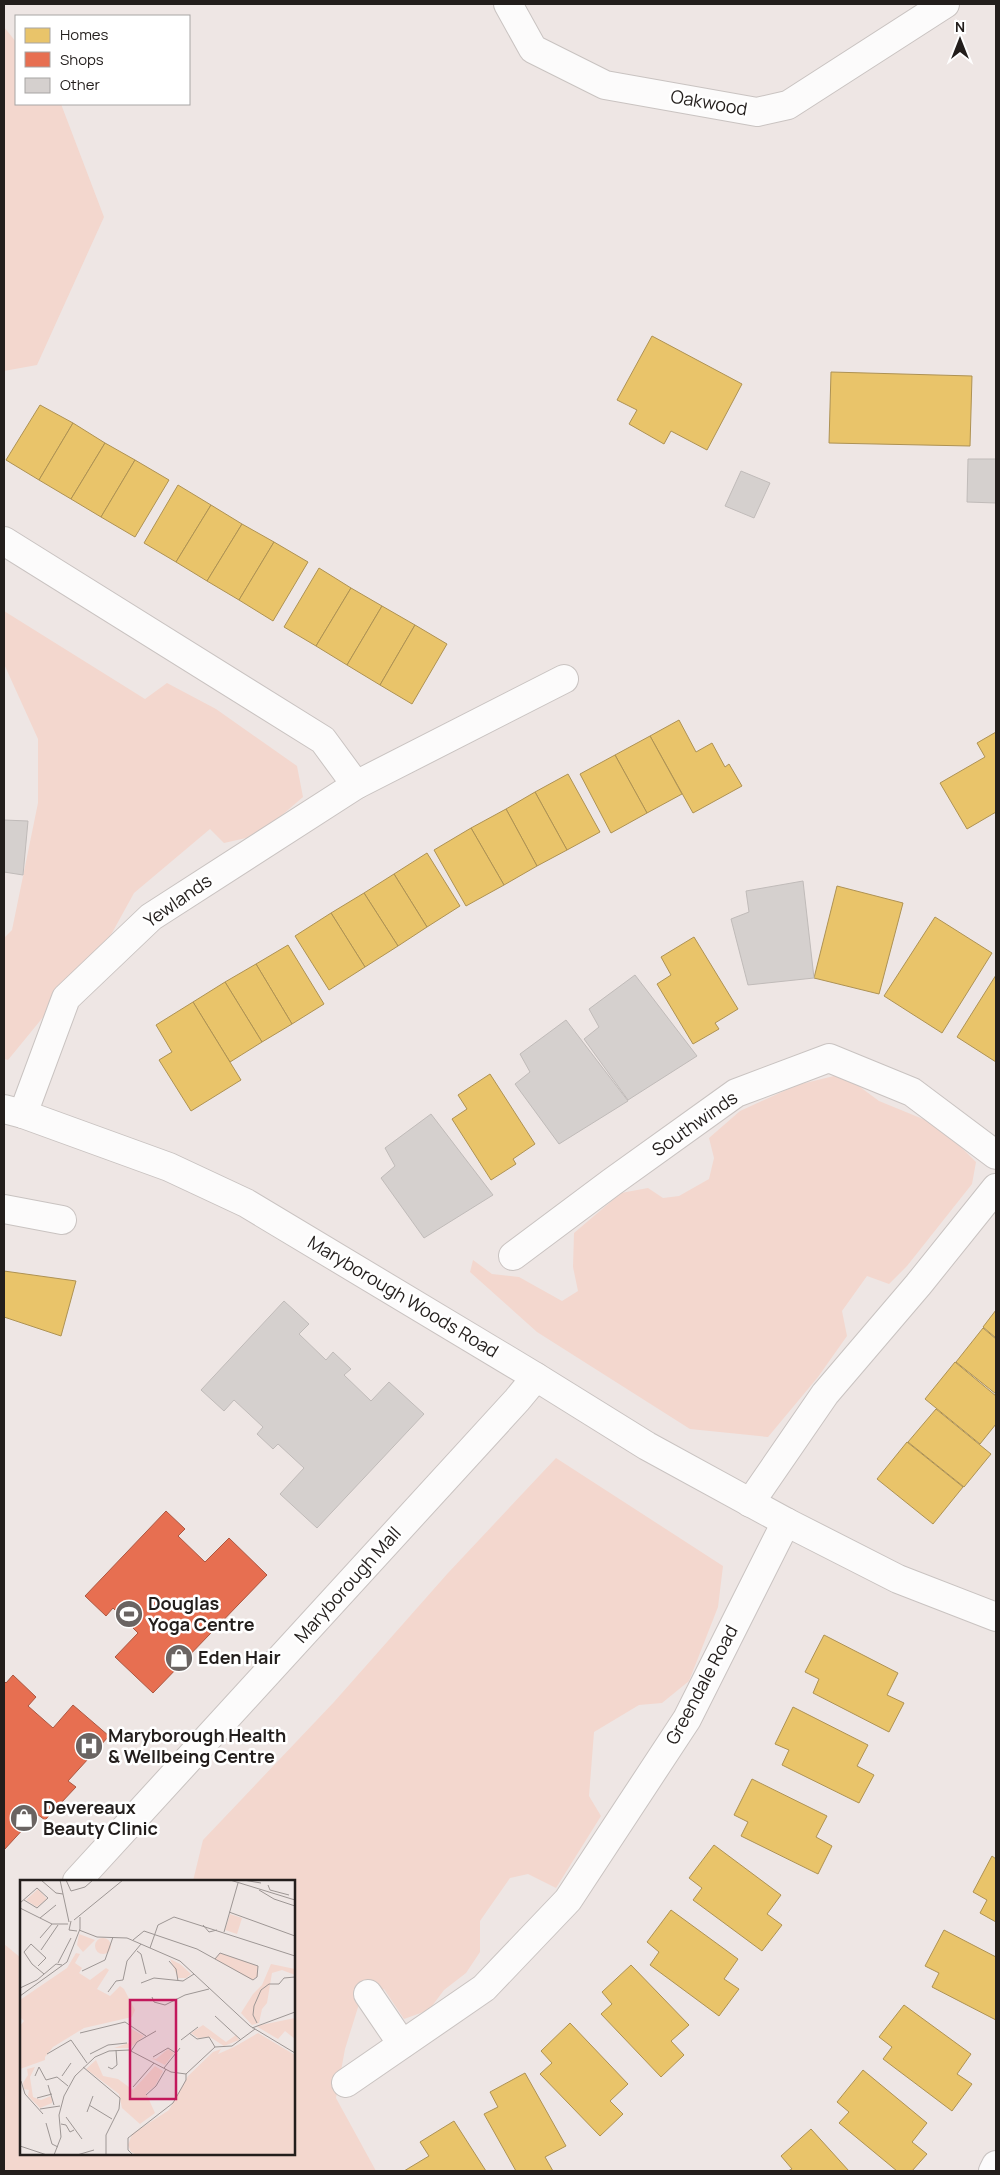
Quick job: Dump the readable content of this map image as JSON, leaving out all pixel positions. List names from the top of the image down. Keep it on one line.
{"streets":{"street":["Oakwood","Yewlands","Southwinds","Maryborough Woods Road","Maryborough Mall","Greendale Road"]},"crossings":[["Yewlands","Maryborough Woods Road"],["Maryborough Woods Road","Maryborough Mall"],["Maryborough Woods Road","Greendale Road"]],"places":{"sports":["Douglas Yoga Centre"],"shop":["Eden Hair","Devereaux Beauty Clinic"],"hospital":["Maryborough Health & Wellbeing Centre"]},"legend":["Homes","Shops","Other"],"north":"top"}
